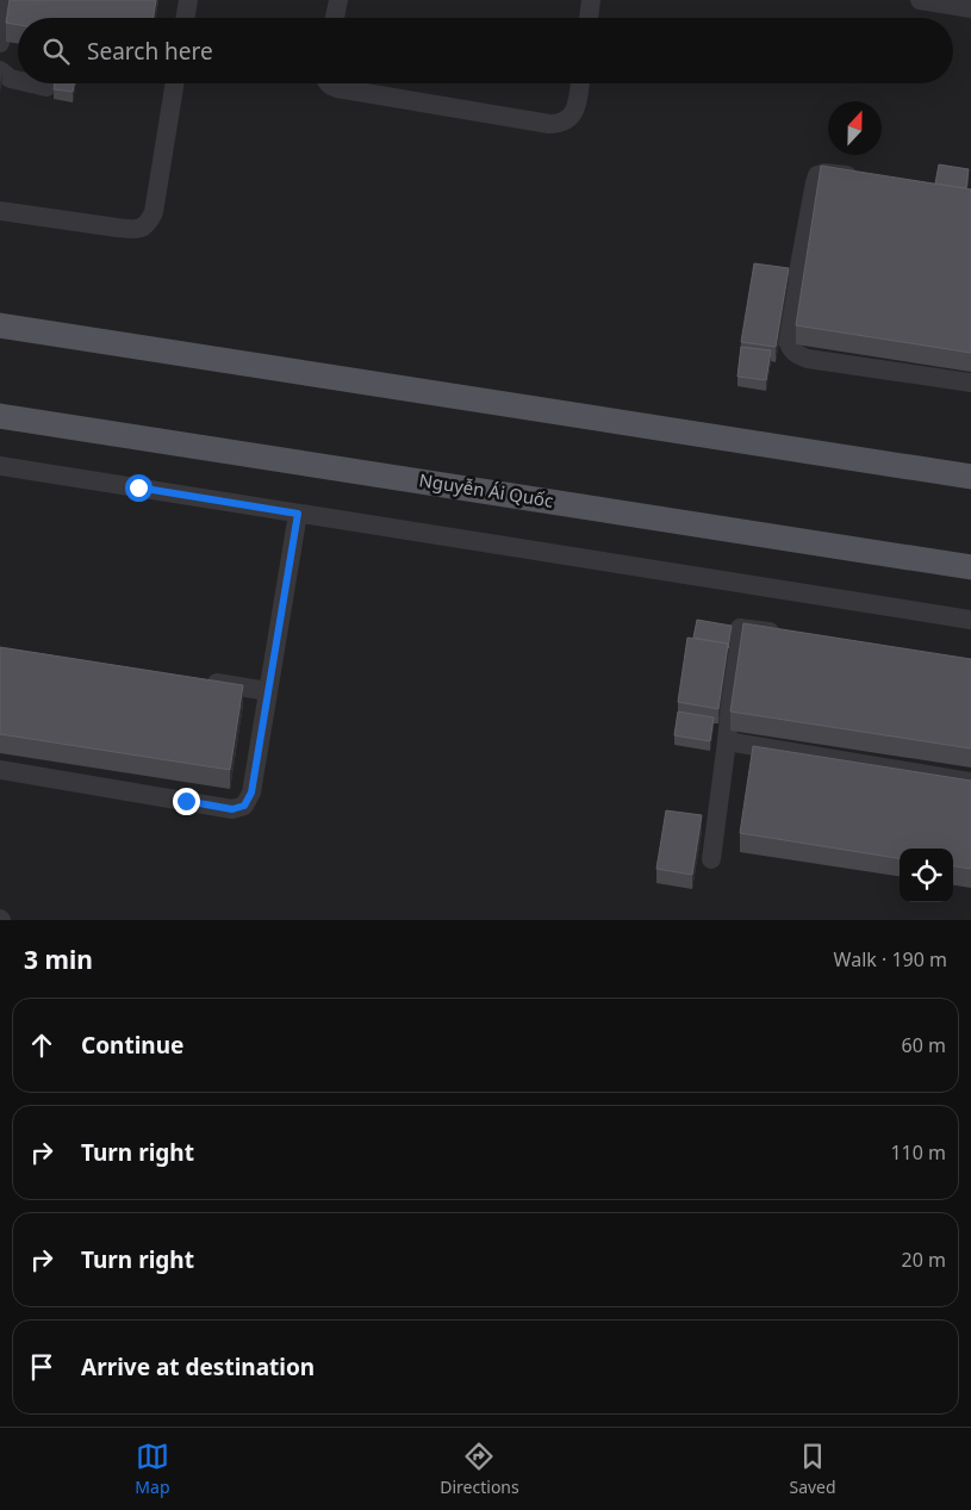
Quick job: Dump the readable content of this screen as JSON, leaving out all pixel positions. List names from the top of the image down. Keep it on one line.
{"streets":{"main road":["Nguyễn Ái Quốc"]},"north":"top","page":{"search":"Search here","heading":["3 min","Walk · 190 m"],"list":[["Continue","60 m"],["Turn right","110 m"],["Turn right","20 m"],"Arrive at destination"],"nav":["Map","Directions","Saved"]}}
